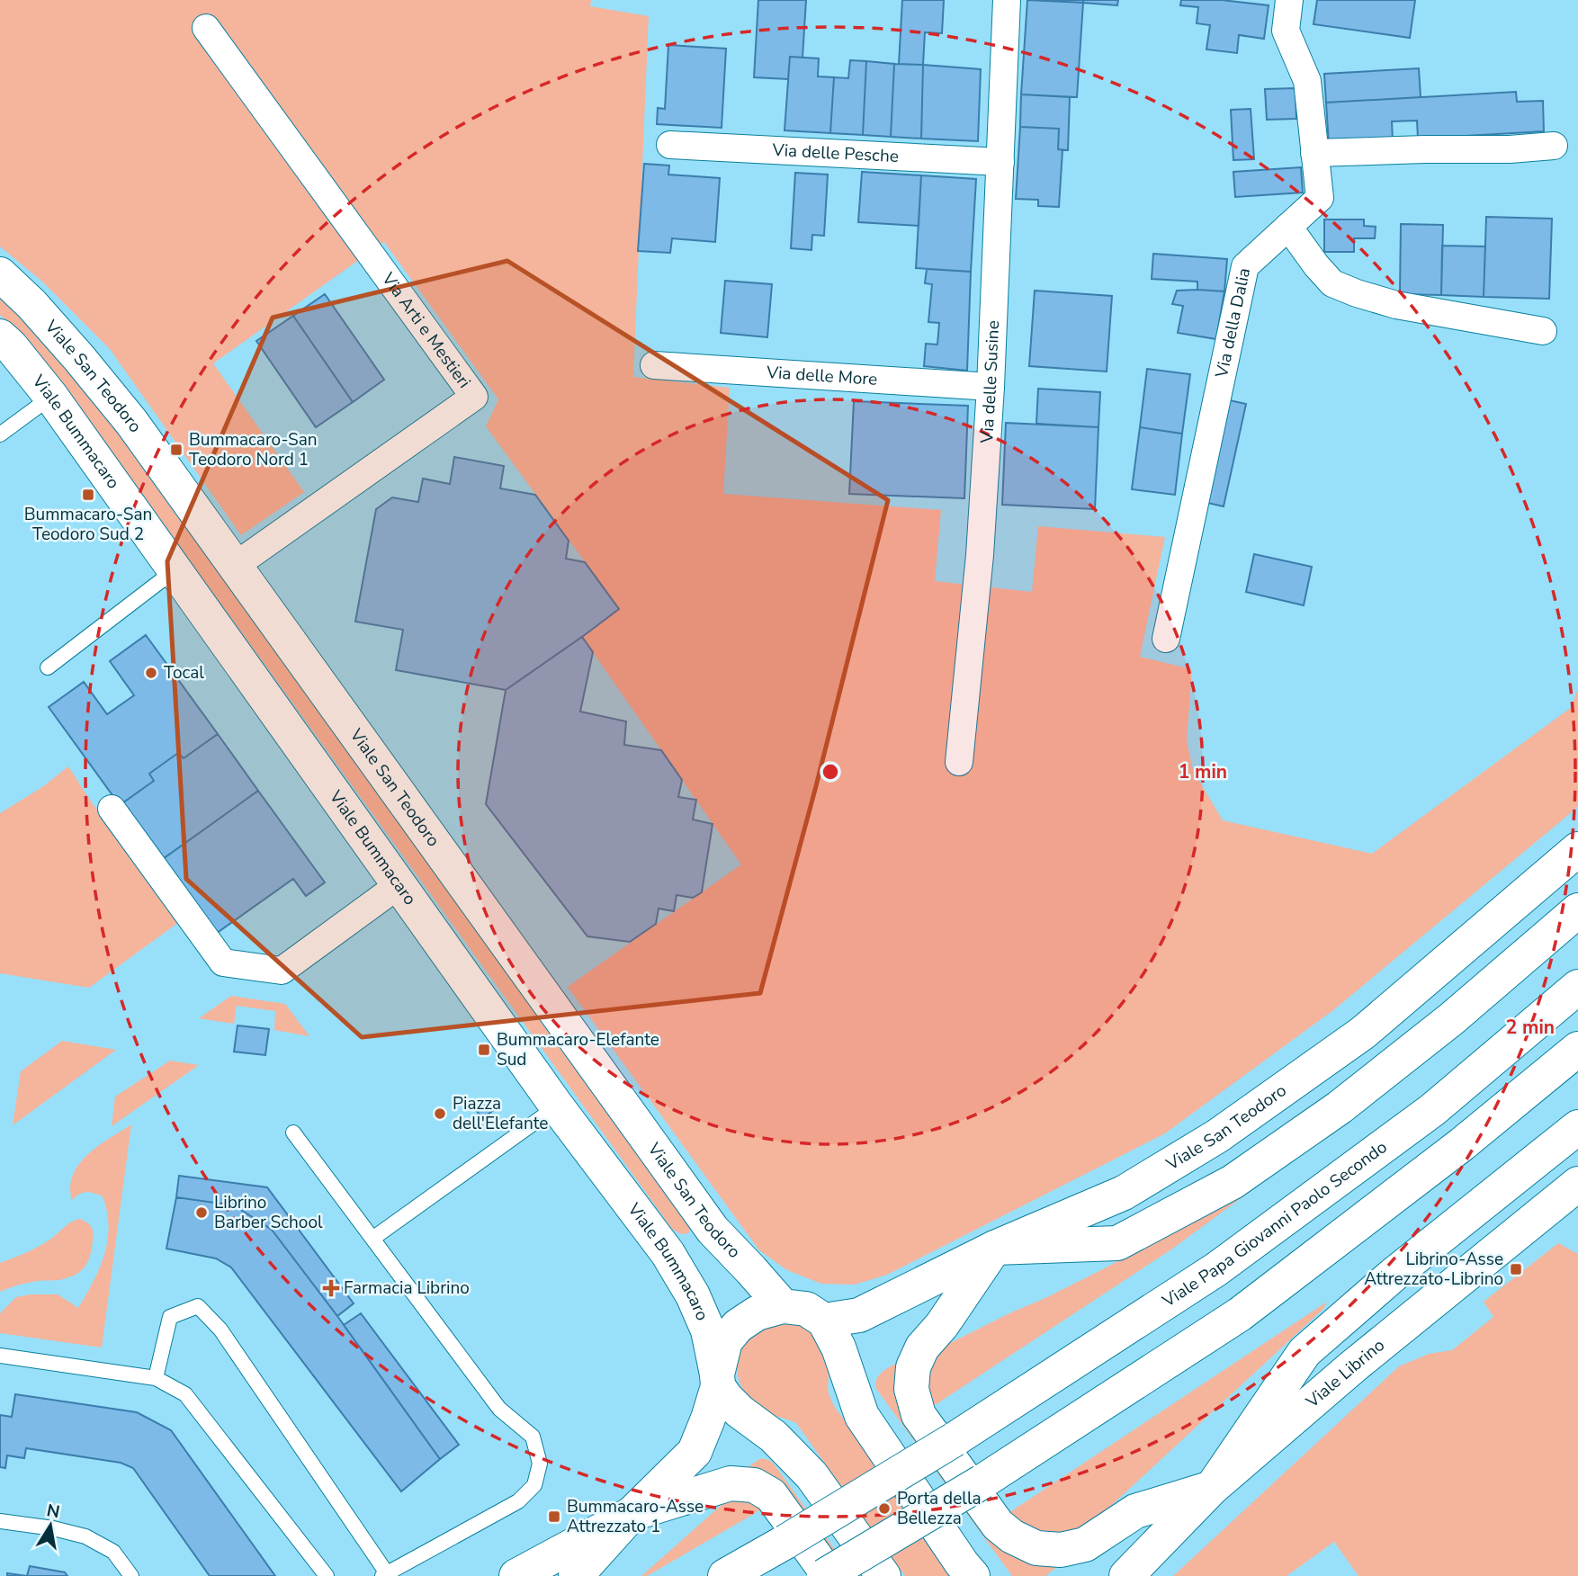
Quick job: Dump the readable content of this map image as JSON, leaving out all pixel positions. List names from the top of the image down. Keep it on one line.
{"streets":{"main road":["Viale San Teodoro","Viale Bummacaro","Viale Papa Giovanni Paolo Secondo","Viale Librino"],"street":["Via delle Pesche","Via della Dalia","Via Arti e Mestieri","Via delle More","Via delle Susine"]},"crossings":[["Via delle Pesche","Via delle Susine"],["Via Arti e Mestieri","Viale San Teodoro"],["Via delle More","Via delle Susine"]],"places":{"transit":["Bummacaro-San Teodoro Nord 1","Bummacaro-San Teodoro Sud 2","Bummacaro-Elefante Sud","Librino-Asse Attrezzato-Librino","Bummacaro-Asse Attrezzato 1"],"other":["Tocal","Piazza dell'Elefante","Librino Barber School","Porta della Bellezza"],"health":["Farmacia Librino"]},"north":"top","rings":["1 min","2 min"]}
